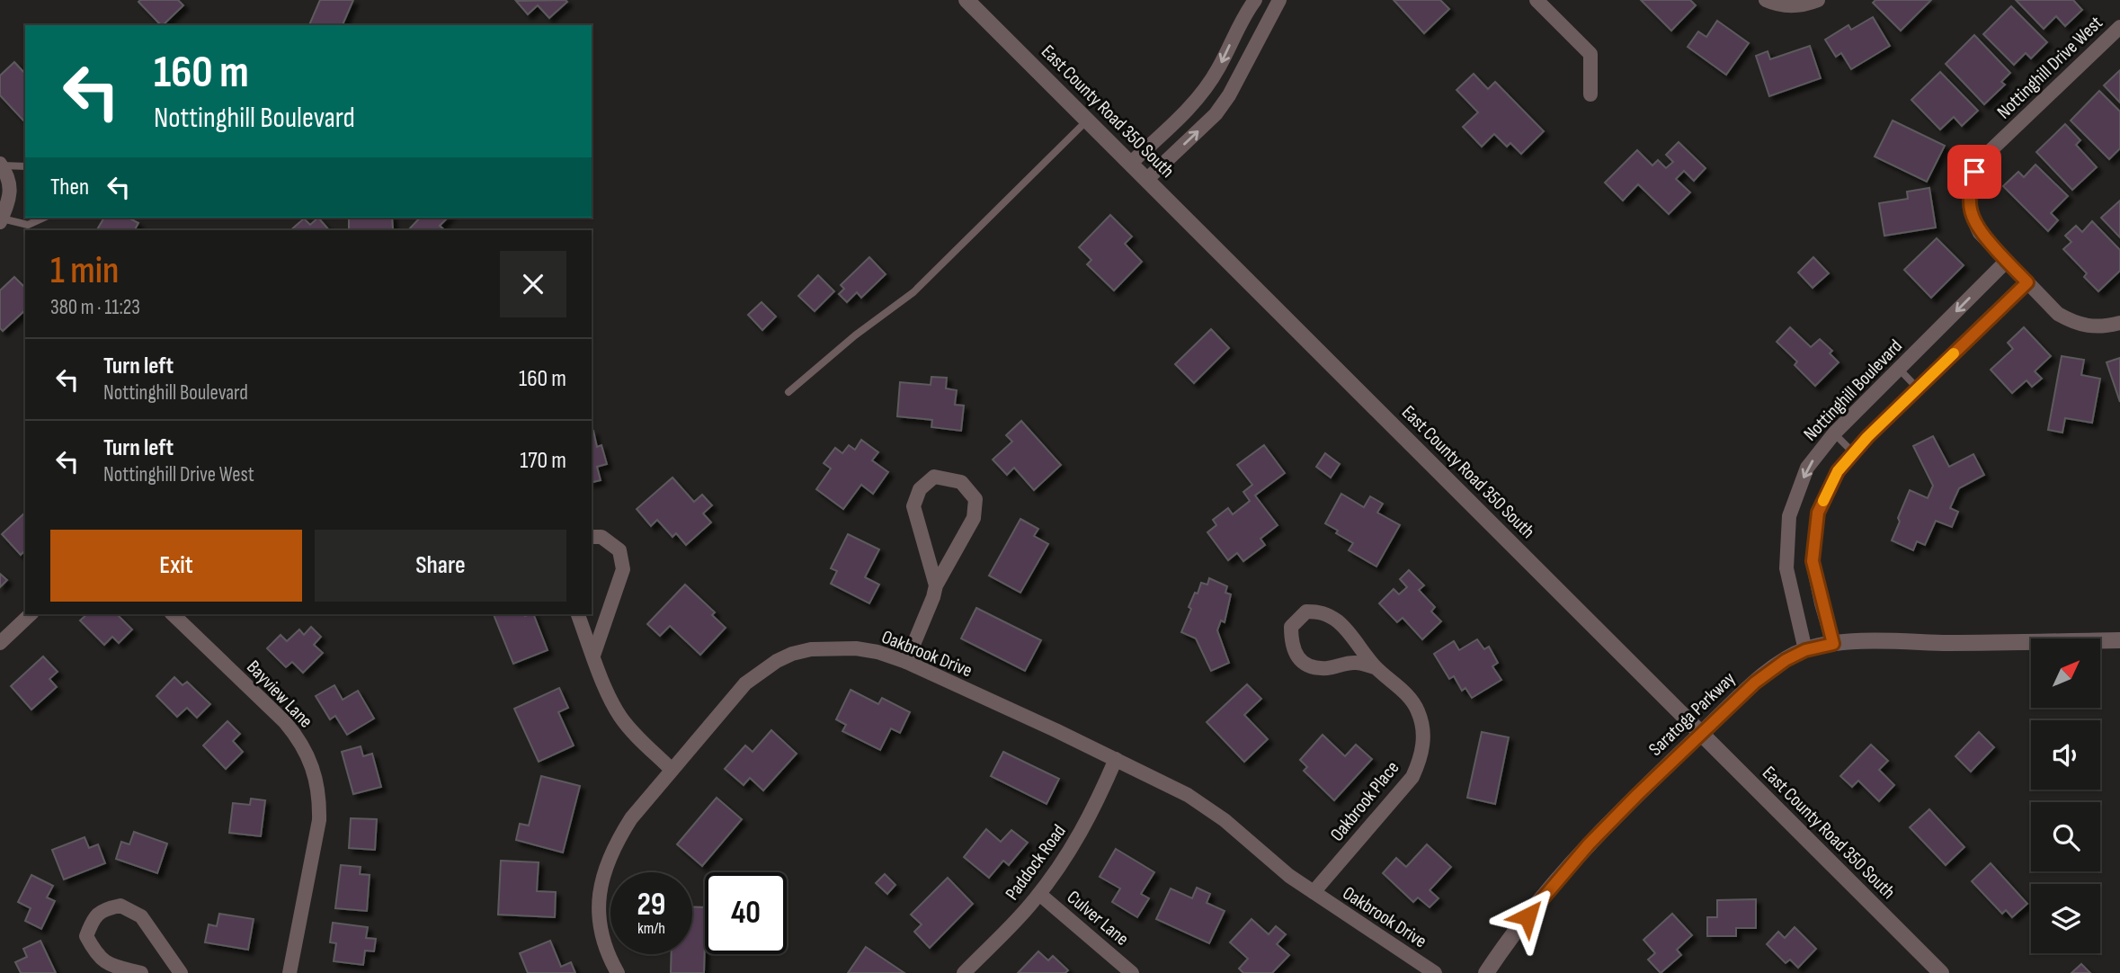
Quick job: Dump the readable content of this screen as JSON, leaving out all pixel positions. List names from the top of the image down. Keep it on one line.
{"streets":{"street":["Nottinghill Drive West","East County Road 350 South","Nottinghill Boulevard","Oakbrook Drive","Bayview Lane","Saratoga Parkway","Oakbrook Place","Paddock Road","Culver Lane"]},"crossings":[["Nottinghill Drive West","Nottinghill Boulevard"],["East County Road 350 South","Saratoga Parkway"],["Nottinghill Boulevard","Saratoga Parkway"],["Oakbrook Drive","Oakbrook Place"],["Oakbrook Drive","Paddock Road"],["Paddock Road","Culver Lane"]],"north":"top right","page":{"turn":["160 m","Nottinghill Boulevard"],"then":"Then","heading":["1 min","380 m · 11:23"],"list":[{"name":"Turn left","note":"Nottinghill Boulevard","value":"160 m"},{"name":"Turn left","note":"Nottinghill Drive West","value":"170 m"}],"buttons":["Exit","Share"],"speed":"29 km/h","limit":"40"}}
